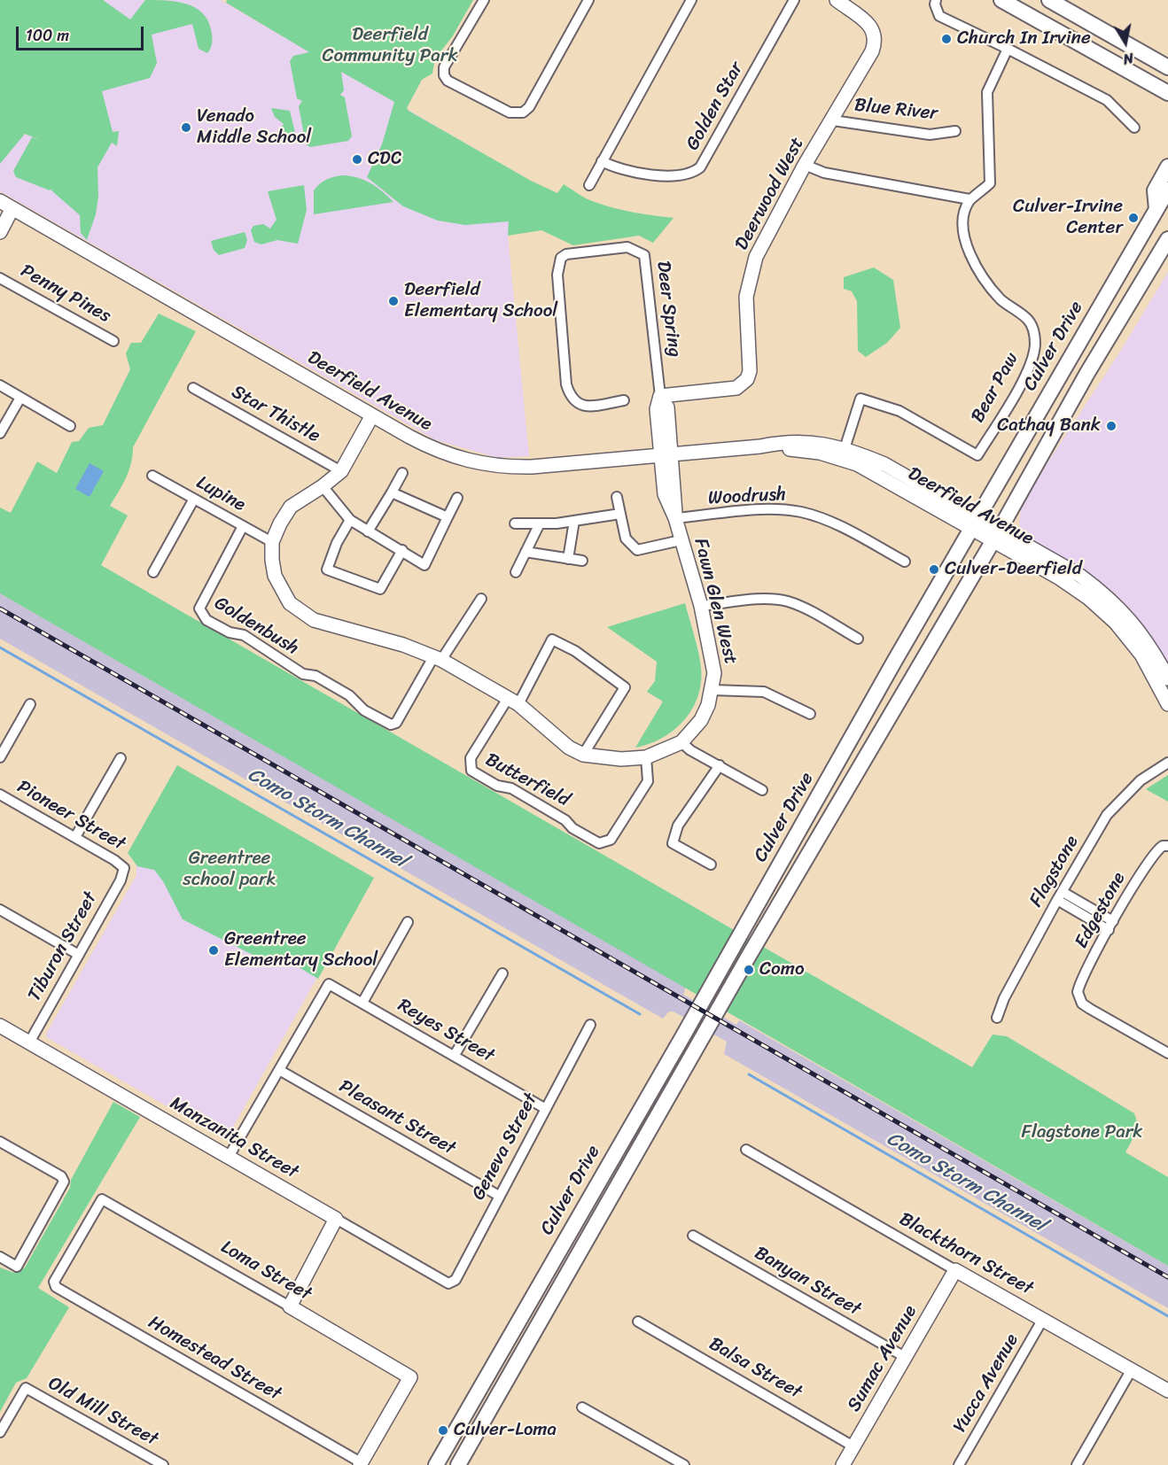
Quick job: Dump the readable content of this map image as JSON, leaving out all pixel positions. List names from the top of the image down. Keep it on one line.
{"streets":{"main road":["Culver Drive"],"street":["Golden Star","Blue River","Deerwood West","Penny Pines","Deer Spring","Bear Paw","Deerfield Avenue","Star Thistle","Lupine","Woodrush","Fawn Glen West","Goldenbush","Butterfield","Pioneer Street","Flagstone","Edgestone","Tiburon Street","Reyes Street","Pleasant Street","Manzanita Street","Geneva Street","Blackthorn Street","Loma Street","Banyan Street","Homestead Street","Sumac Avenue","Balsa Street","Yucca Avenue","Old Mill Street"]},"crossings":[["Blue River","Deerwood West"],["Deerwood West","Deer Spring"],["Deer Spring","Deerfield Avenue"],["Deer Spring","Fawn Glen West"],["Culver Drive","Deerfield Avenue"],["Bear Paw","Deerfield Avenue"],["Deerfield Avenue","Fawn Glen West"],["Lupine","Fawn Glen West"],["Lupine","Goldenbush"],["Woodrush","Fawn Glen West"],["Fawn Glen West","Goldenbush"],["Fawn Glen West","Butterfield"],["Pioneer Street","Tiburon Street"],["Tiburon Street","Manzanita Street"],["Reyes Street","Pleasant Street"],["Reyes Street","Geneva Street"],["Pleasant Street","Geneva Street"],["Manzanita Street","Geneva Street"],["Blackthorn Street","Sumac Avenue"],["Blackthorn Street","Yucca Avenue"],["Loma Street","Homestead Street"],["Banyan Street","Sumac Avenue"],["Sumac Avenue","Balsa Street"]],"water":["Como Storm Channel"],"parks":["Deerfield Community Park","Greentree school park","Flagstone Park"],"places":["Church In Irvine","Venado Middle School","CDC","Culver-Irvine Center","Deerfield Elementary School","Cathay Bank","Culver-Deerfield","Greentree Elementary School","Como","Culver-Loma"],"scale_bar":"100 m","north":"bottom"}
